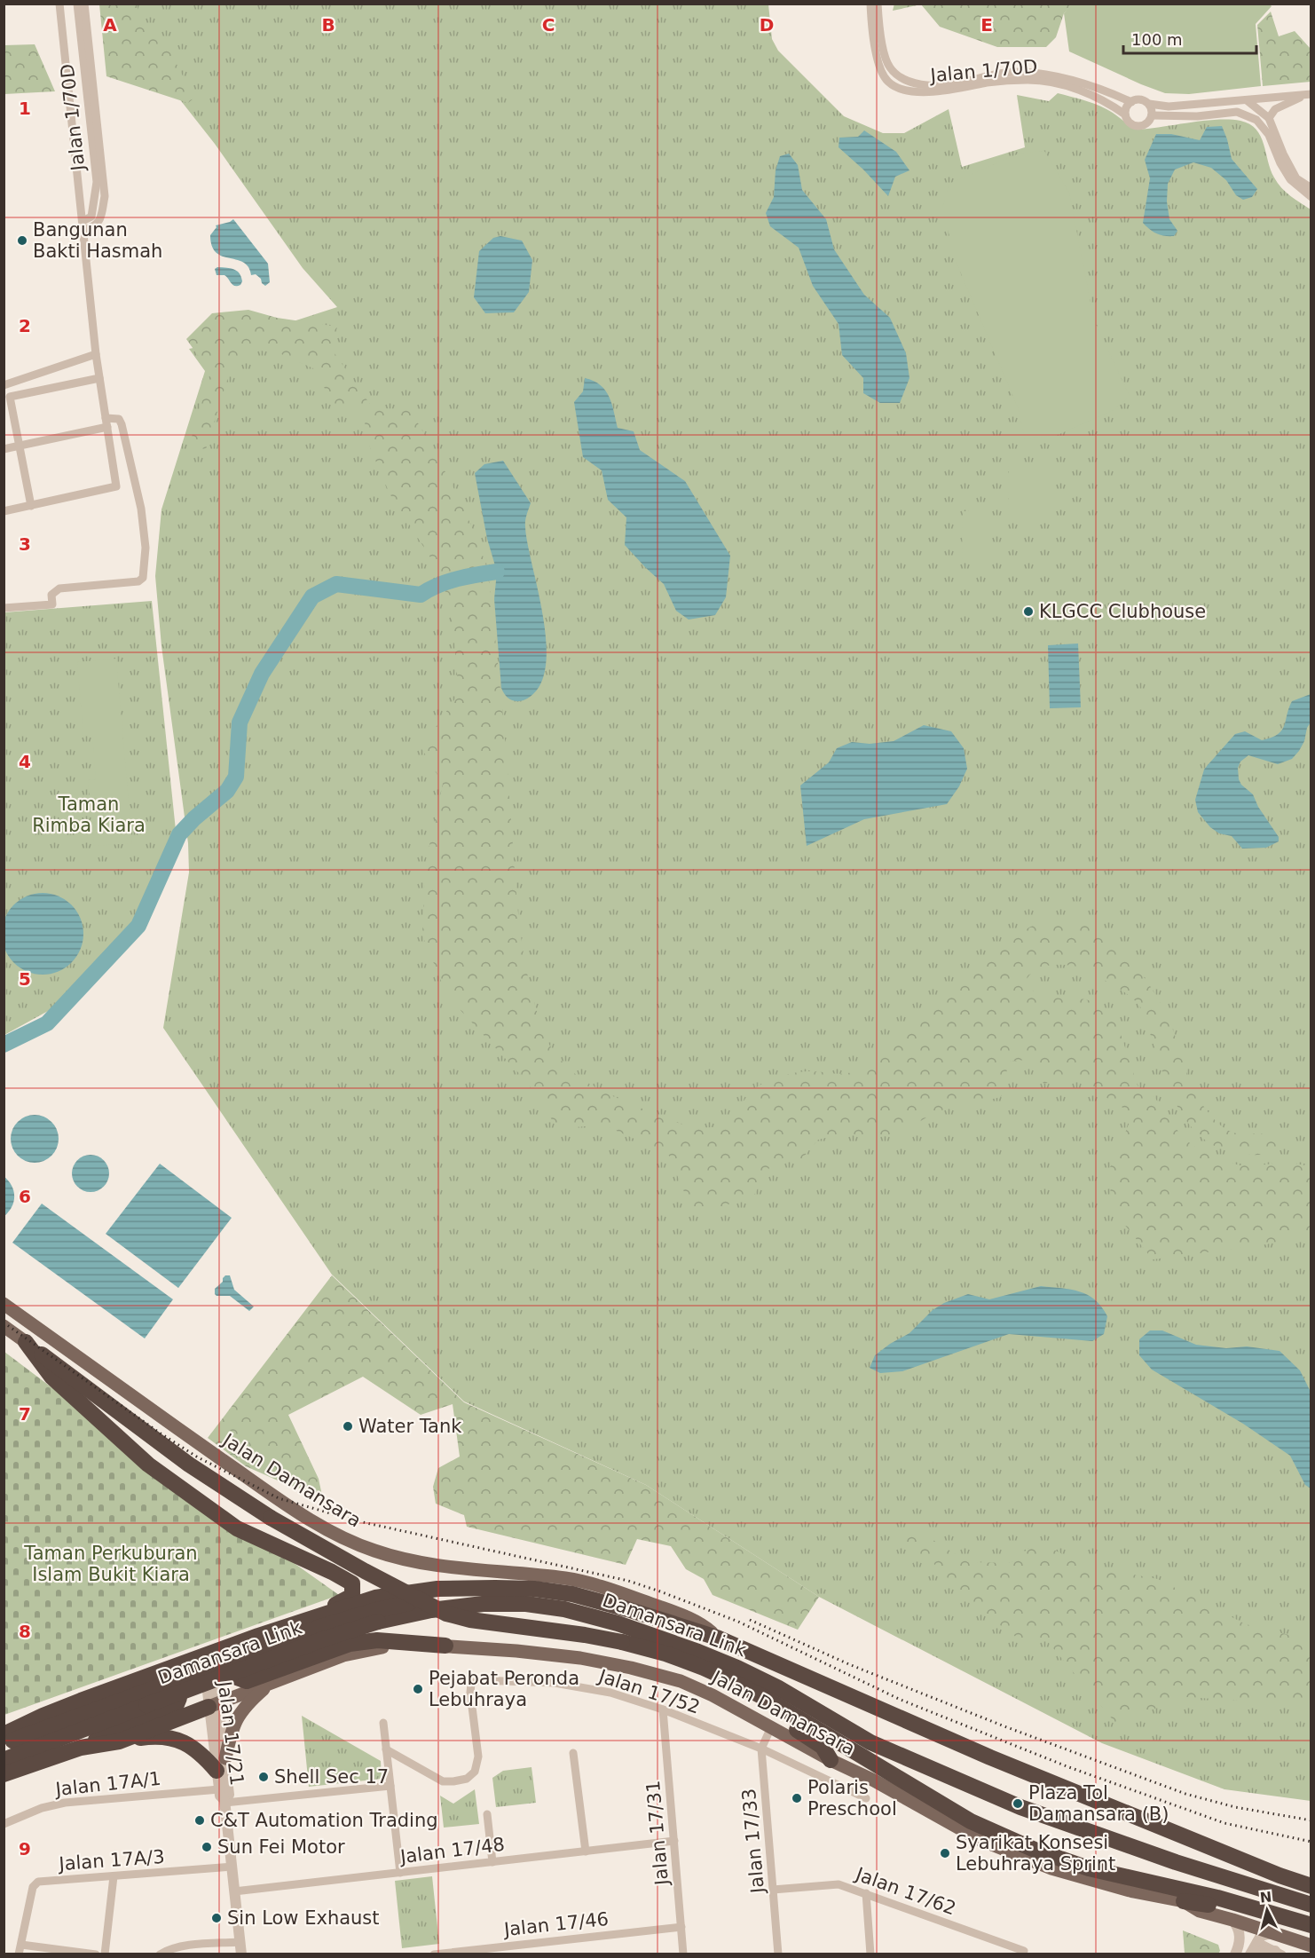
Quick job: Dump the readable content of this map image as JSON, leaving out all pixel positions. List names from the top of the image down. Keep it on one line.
{"streets":{"highway":["Damansara Link"],"main road":["Jalan Damansara"],"street":["Jalan 1/70D","Jalan 17/52","Jalan 17/21","Jalan 17A/1","Jalan 17/31","Jalan 17/33","Jalan 17/48","Jalan 17A/3","Jalan 17/62","Jalan 17/46"]},"crossings":[["Jalan Damansara","Damansara Link"],["Jalan Damansara","Jalan 17/21"],["Jalan Damansara","Jalan 17/33"],["Jalan 17/52","Jalan 17/31"],["Jalan 17/52","Jalan 17/33"],["Jalan 17/21","Jalan 17A/1"],["Jalan 17/21","Jalan 17/48"],["Jalan 17/21","Jalan 17A/3"],["Jalan 17/31","Jalan 17/48"],["Jalan 17/31","Jalan 17/46"],["Jalan 17/33","Jalan 17/62"]],"parks":["Taman Rimba Kiara","Taman Perkuburan Islam Bukit Kiara"],"places":["Bangunan Bakti Hasmah","KLGCC Clubhouse","Water Tank","Pejabat Peronda Lebuhraya","Shell Sec 17","Polaris Preschool","Plaza Tol Damansara (B)","C&T Automation Trading","Sun Fei Motor","Syarikat Konsesi Lebuhraya Sprint","Sin Low Exhaust"],"scale_bar":"100 m","north":"top","grid":{"columns":["A","B","C","D","E"],"rows":["1","2","3","4","5","6","7","8","9"]}}
